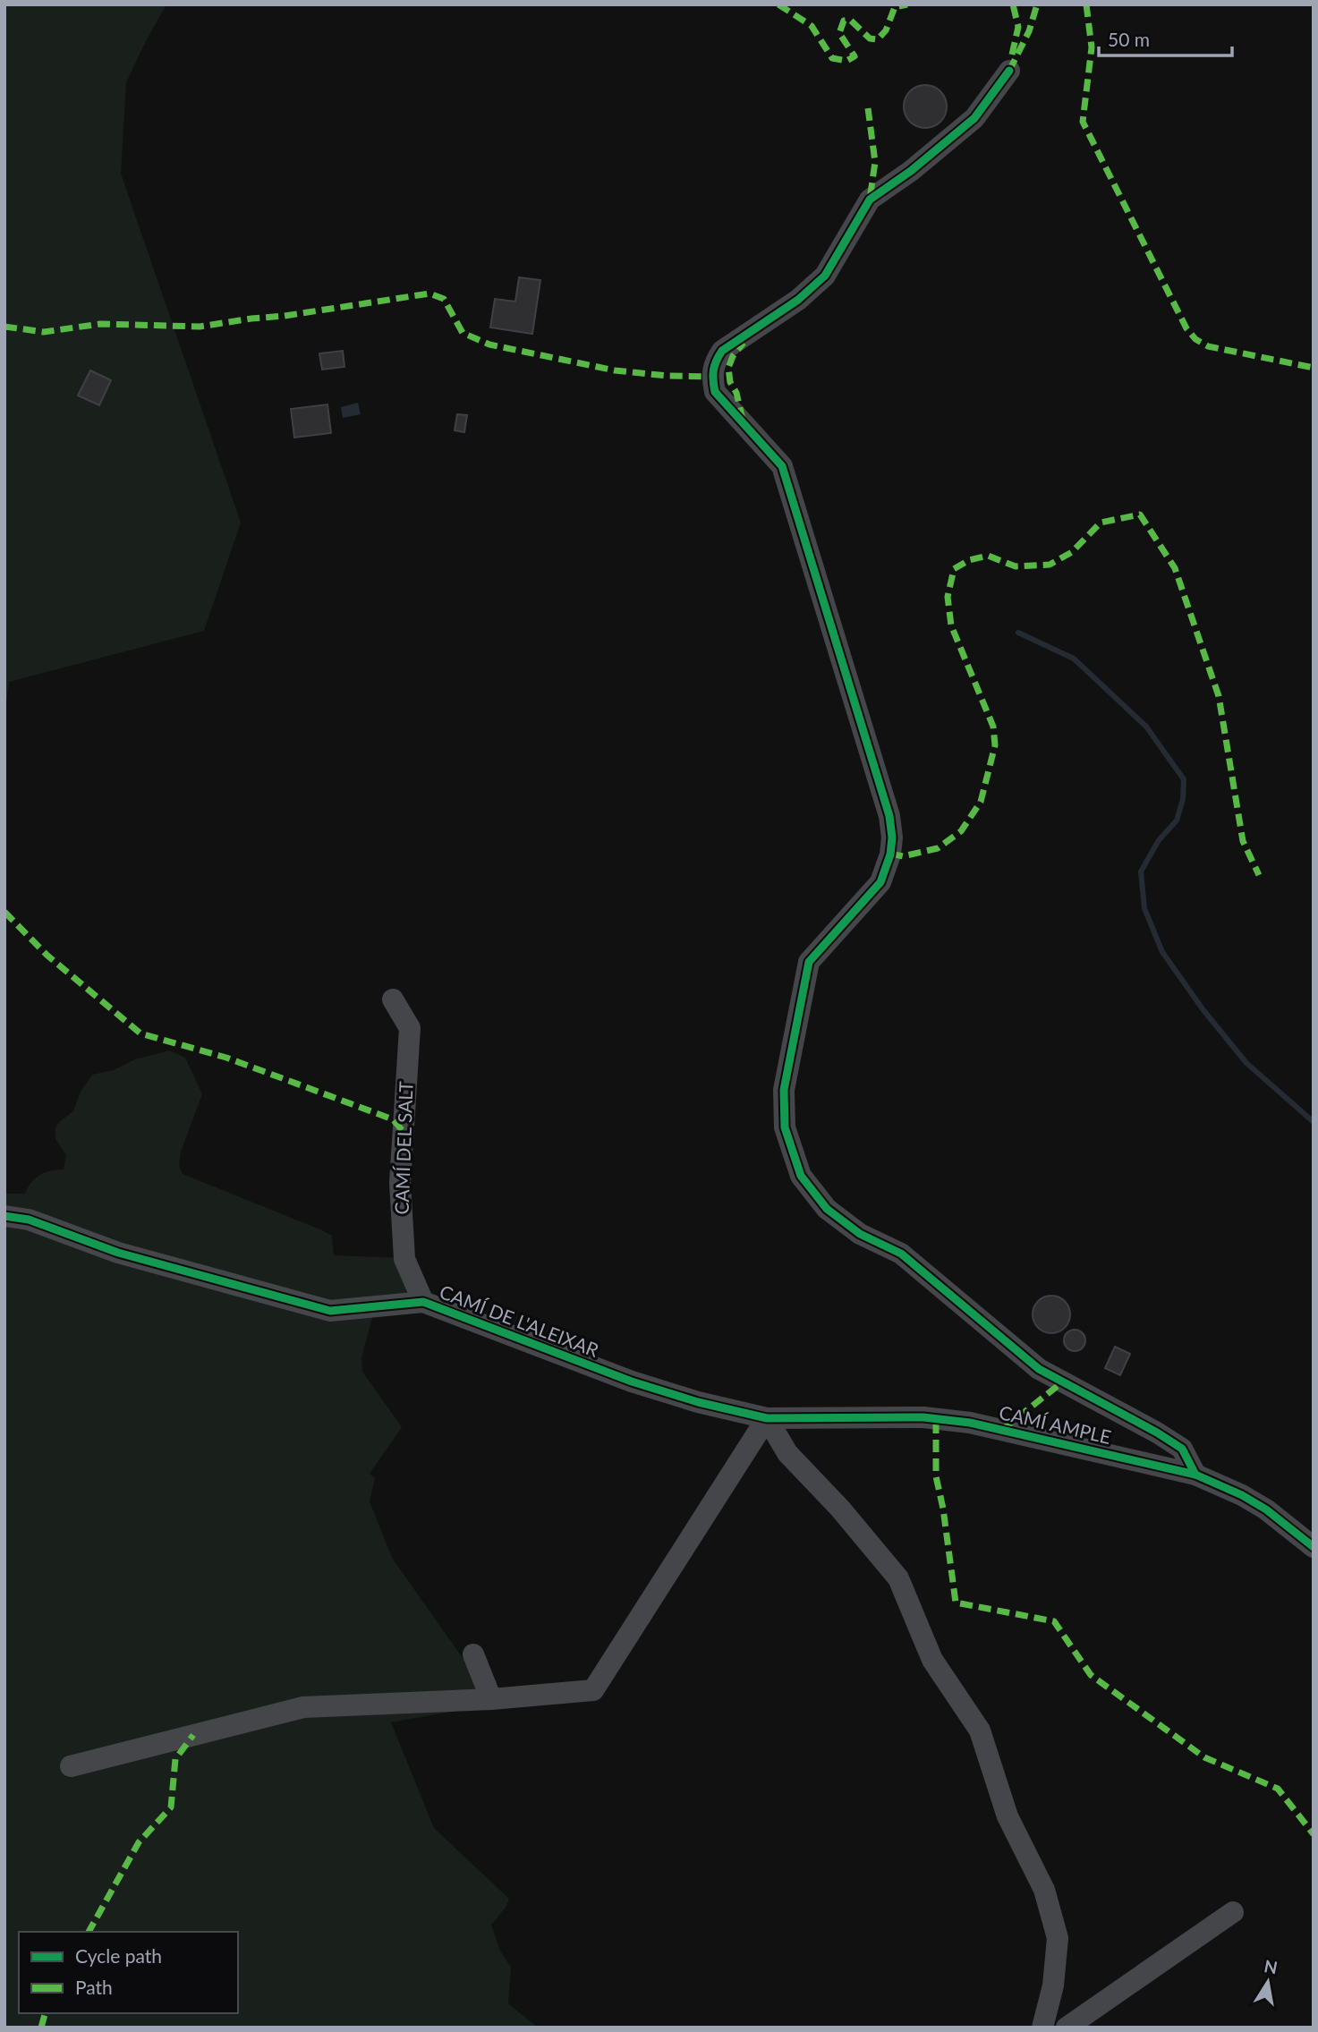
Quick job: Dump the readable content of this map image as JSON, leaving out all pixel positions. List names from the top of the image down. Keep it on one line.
{"streets":{"street":["CAMÍ DEL SALT","CAMÍ DE L'ALEIXAR","CAMÍ AMPLE"]},"crossings":[["CAMÍ DEL SALT","CAMÍ DE L'ALEIXAR"],["CAMÍ DE L'ALEIXAR","CAMÍ AMPLE"]],"legend":["Cycle path","Path"],"scale_bar":"50 m","north":"top"}
